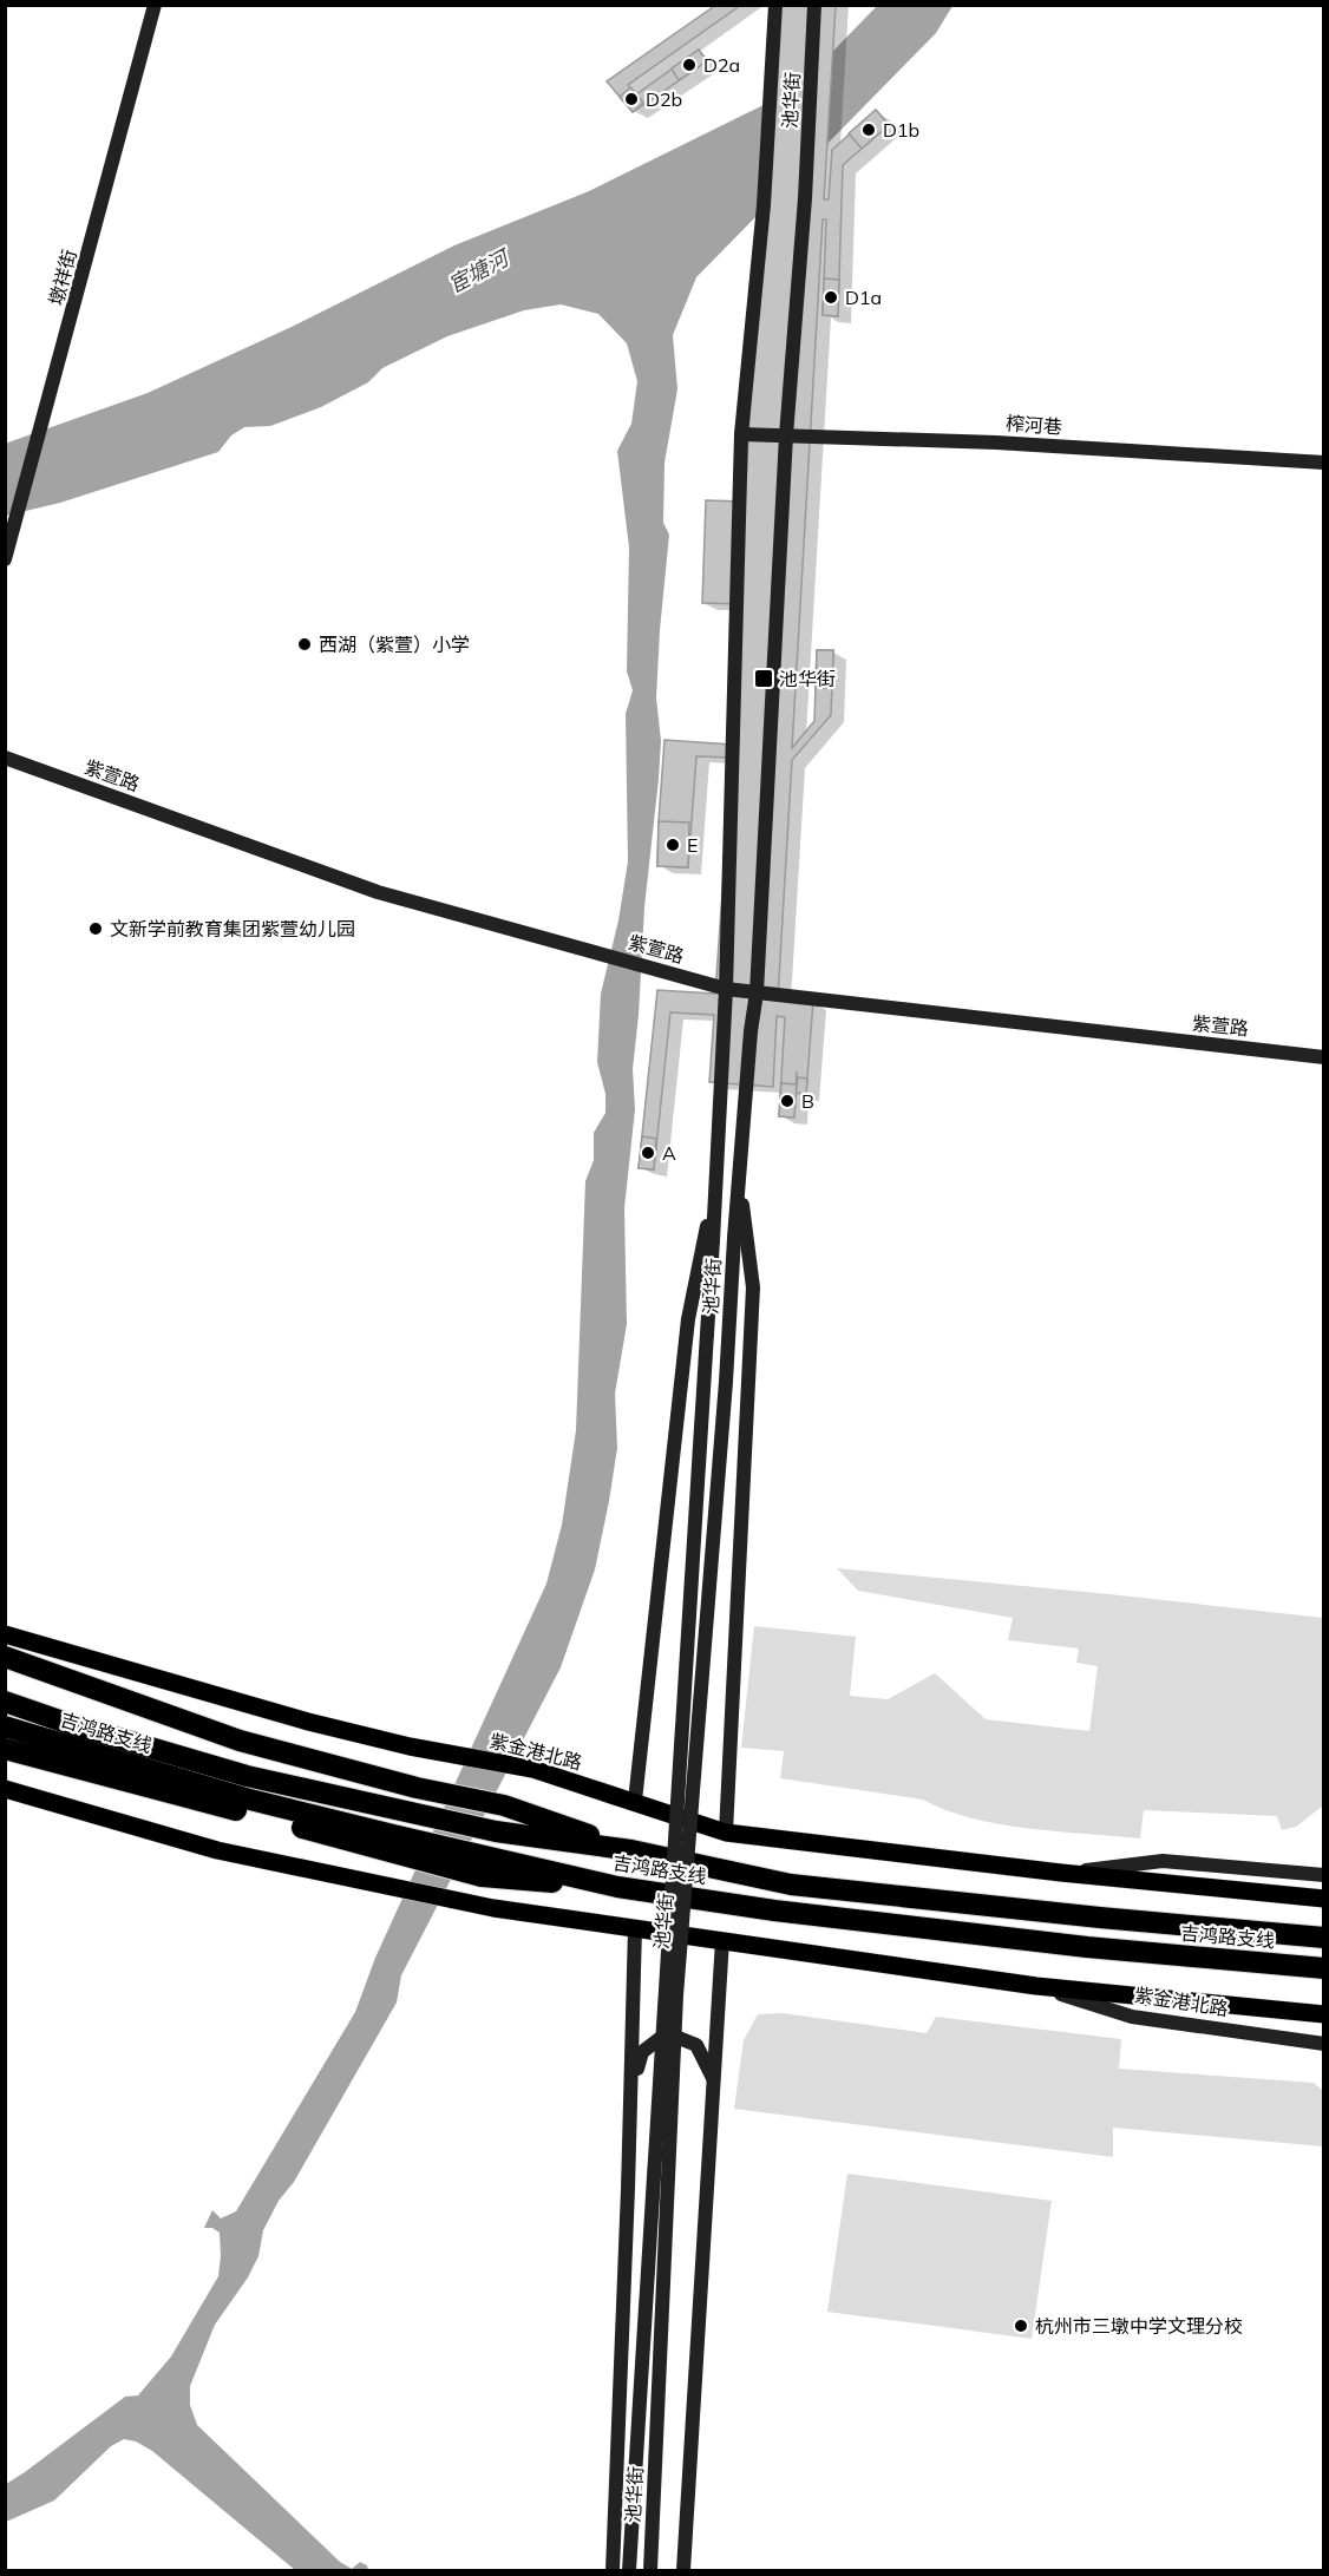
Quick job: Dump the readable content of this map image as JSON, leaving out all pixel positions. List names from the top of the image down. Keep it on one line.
{"streets":{"highway":["吉鸿路支线"],"main road":["池华街","墩祥街","榨河巷","紫萱路","紫金港北路"]},"crossings":[["池华街","榨河巷"],["池华街","紫萱路"]],"water":["宦塘河"],"places":{"other":["D2a","D2b","D1b","D1a","西湖（紫萱）小学","E","文新学前教育集团紫萱幼儿园","B","A","杭州市三墩中学文理分校"],"transit":["池华街"]}}
